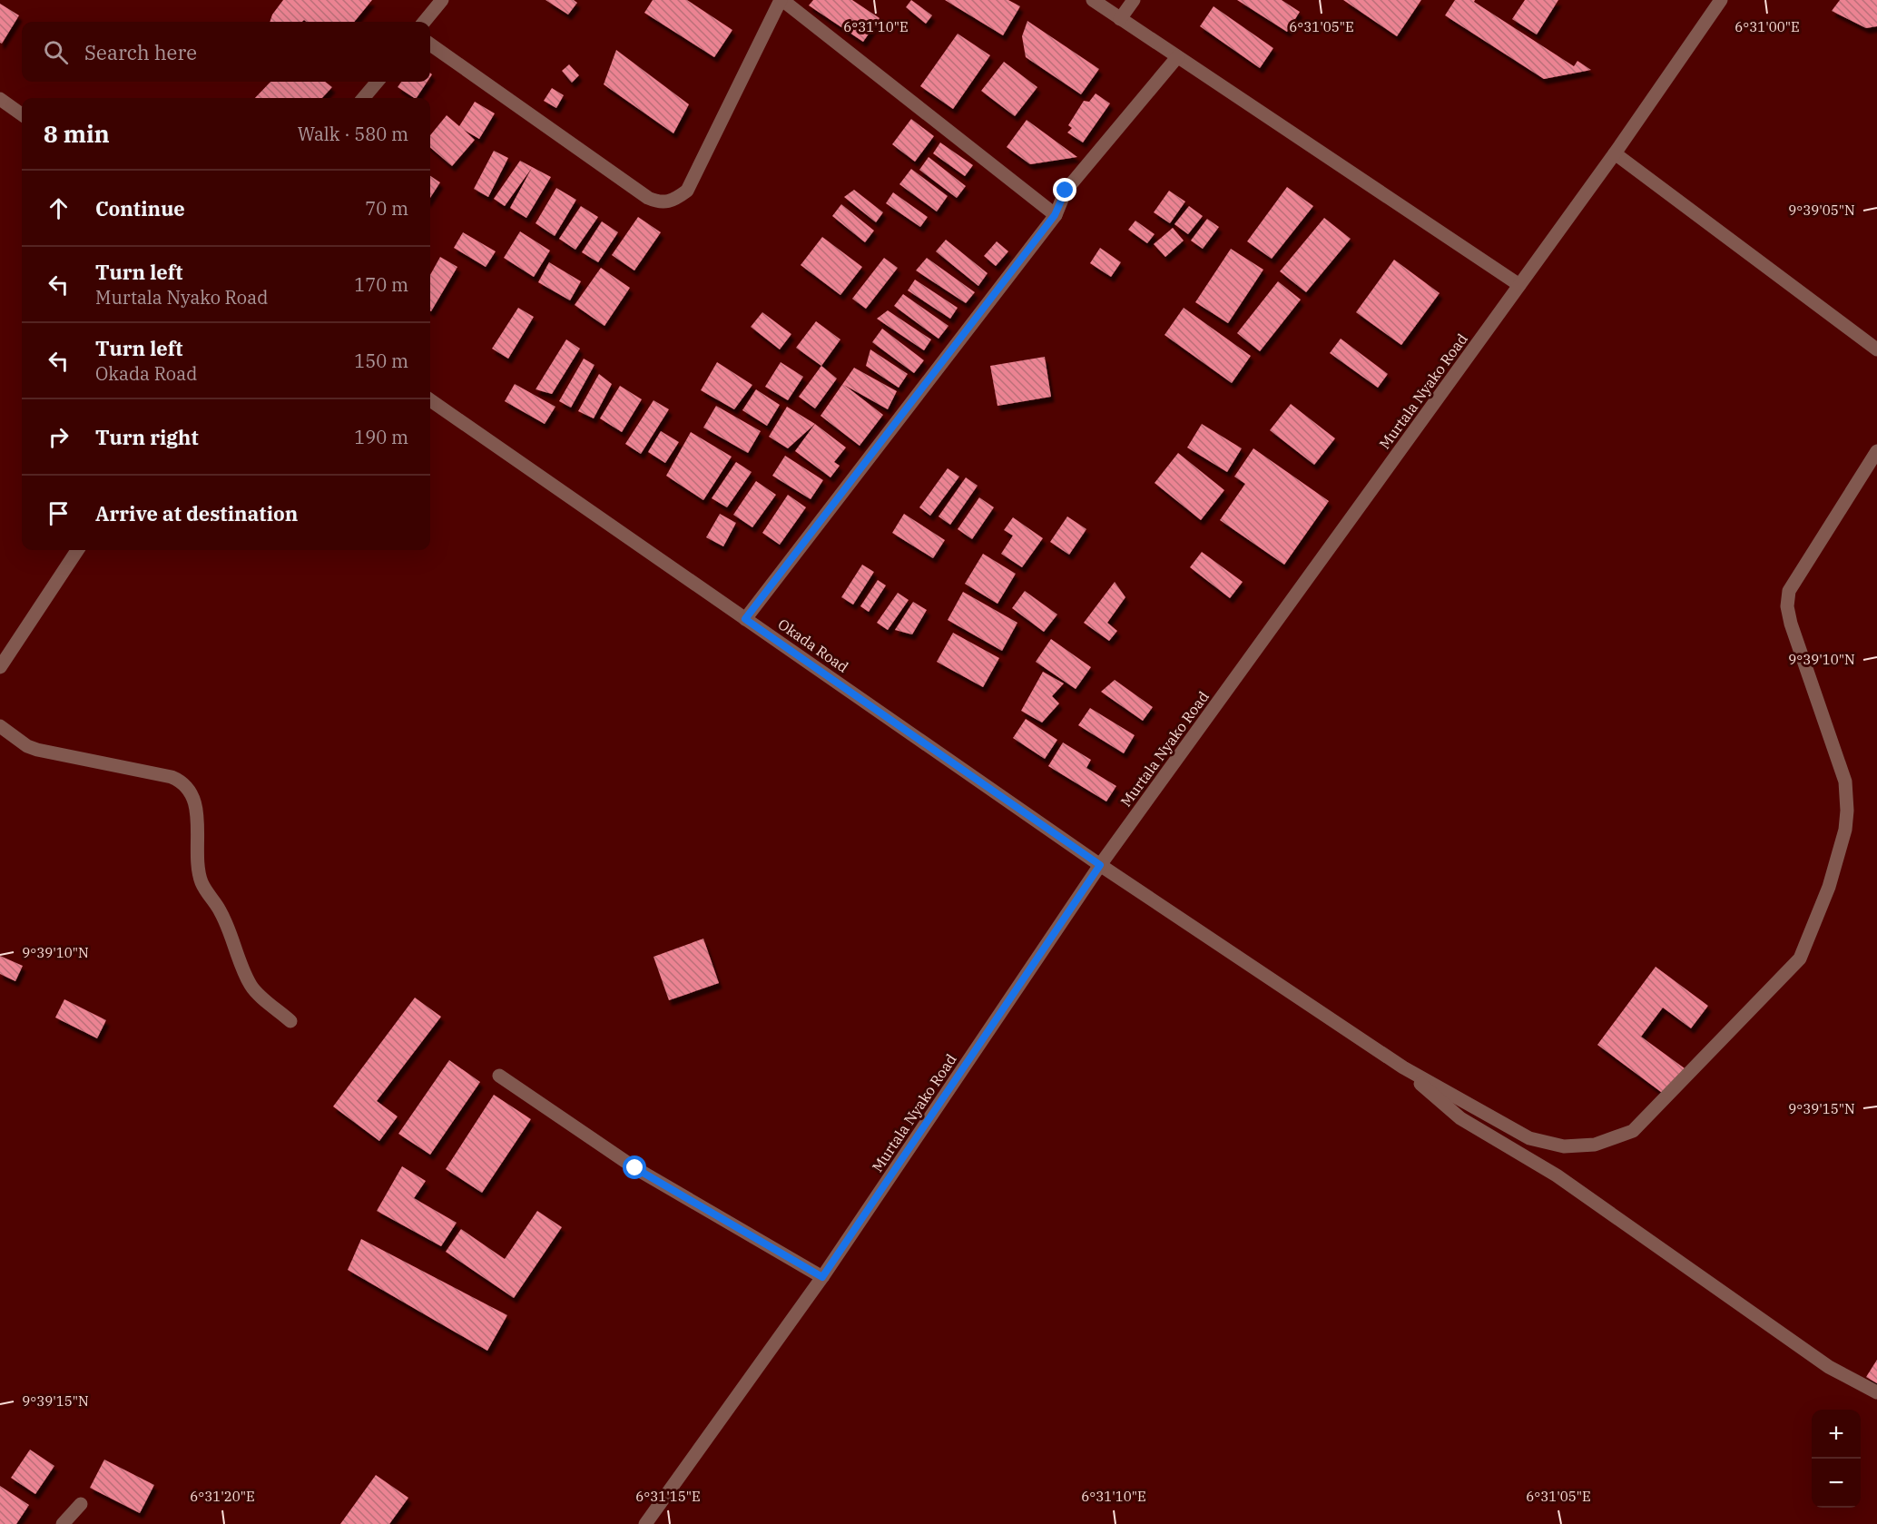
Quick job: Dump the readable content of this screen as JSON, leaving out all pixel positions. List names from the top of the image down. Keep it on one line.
{"streets":{"street":["Murtala Nyako Road","Okada Road"]},"crossings":[["Murtala Nyako Road","Okada Road"]],"page":{"search":"Search here","heading":["8 min","Walk · 580 m"],"list":[["Continue","70 m"],["Turn left","Murtala Nyako Road","170 m"],["Turn left","Okada Road","150 m"],["Turn right","190 m"],"Arrive at destination"],"map_buttons":["+","−"]},"coordinates":["6°31'00\"E","6°31'10\"E","6°31'05\"E","9°39'05\"N","9°39'10\"N","9°39'15\"N","6°31'20\"E","6°31'15\"E"]}
